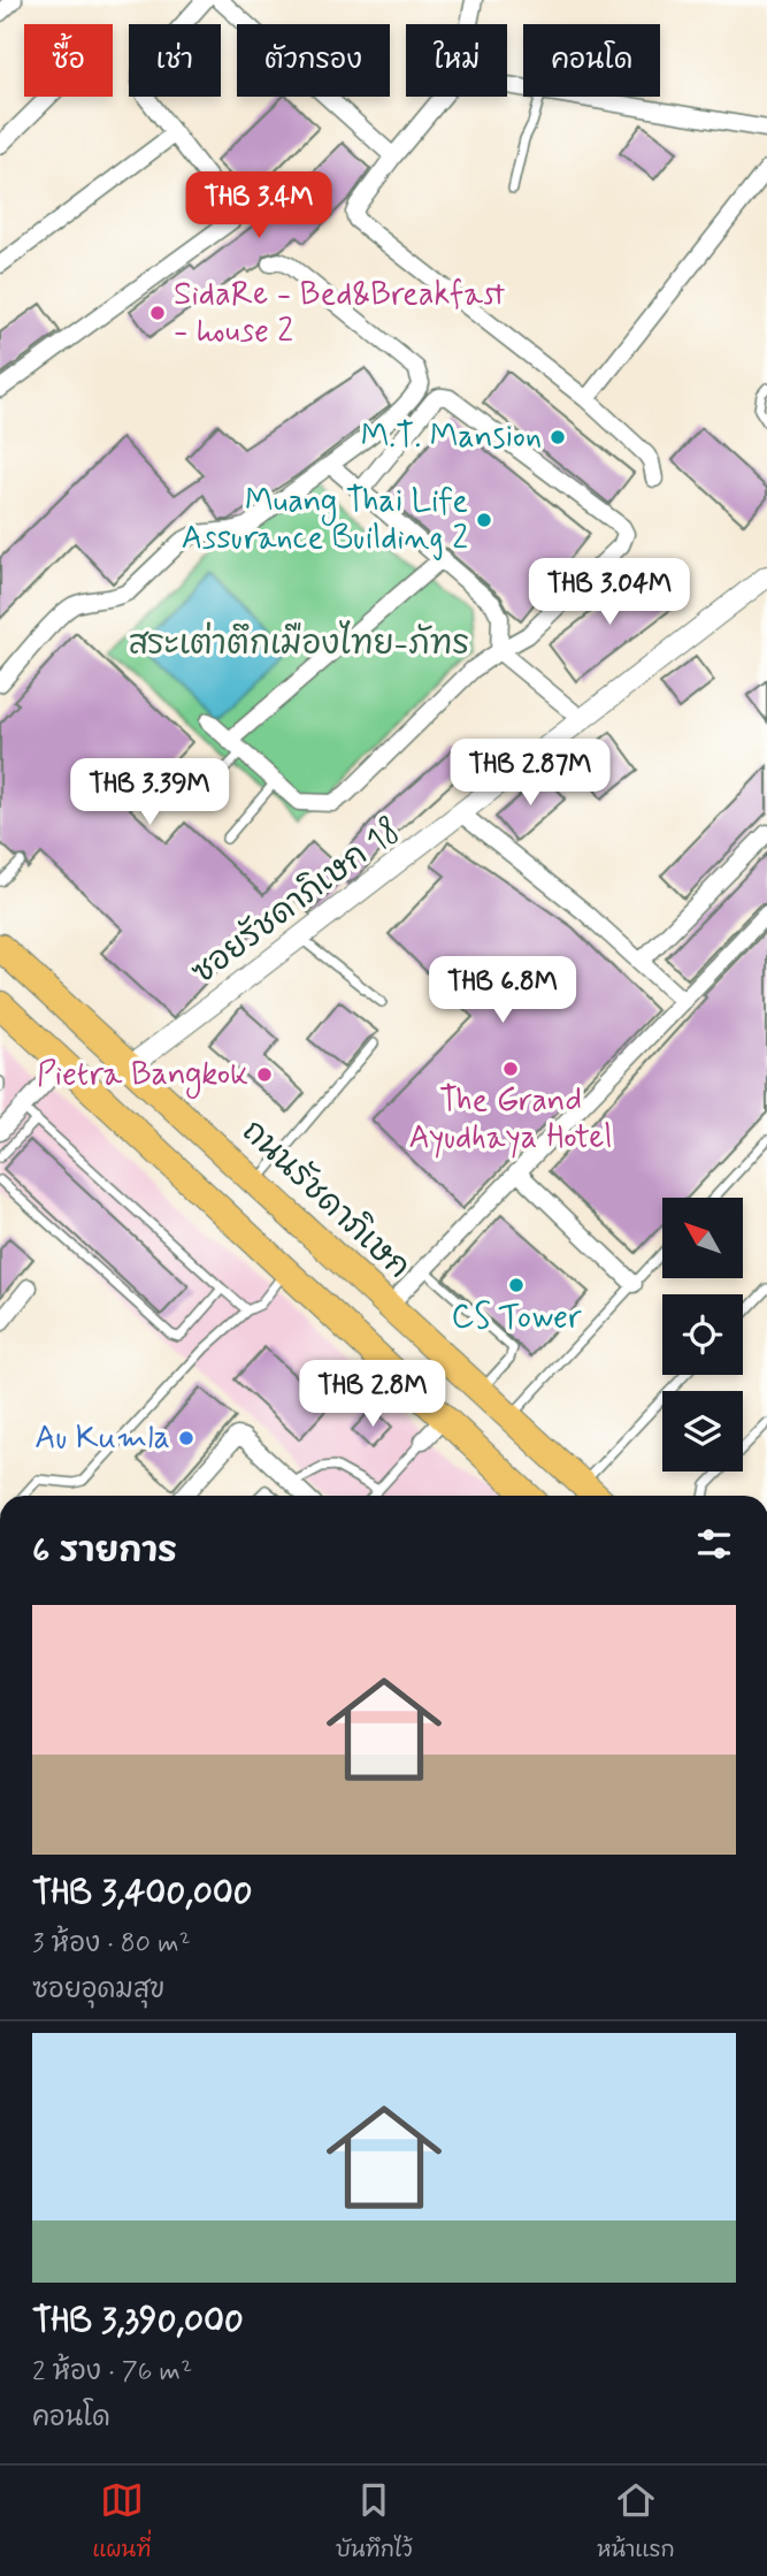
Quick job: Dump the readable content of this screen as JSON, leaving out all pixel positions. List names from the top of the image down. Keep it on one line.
{"streets":{"main road":["ถนนรัชดาภิเษก"],"street":["ซอยรัชดาภิเษก 18"]},"crossings":[["ซอยรัชดาภิเษก 18","ถนนรัชดาภิเษก"]],"parks":["สระเต่าตึกเมืองไทย-ภัทร"],"places":["SidaRe - Bed&Breakfast - house 2","M.T. Mansion","Muang Thai Life Assurance Building 2","The Grand Ayudhaya Hotel","Pietra Bangkok","CS Tower","Au Kumla"],"north":"top left","page":{"chip":["ซื้อ","เช่า","ตัวกรอง","ใหม่","คอนโด"],"price":["THB 3.4M","THB 3.04M","THB 2.87M","THB 3.39M","THB 6.8M","THB 2.8M"],"heading":"6 รายการ","list":[{"name":"THB 3,400,000","note":"3 ห้อง · 80 m² · ซอยอุดมสุข"},{"name":"THB 3,390,000","note":"2 ห้อง · 76 m² · คอนโด"}],"tabs":["แผนที่","บันทึกไว้","หน้าแรก"]}}
